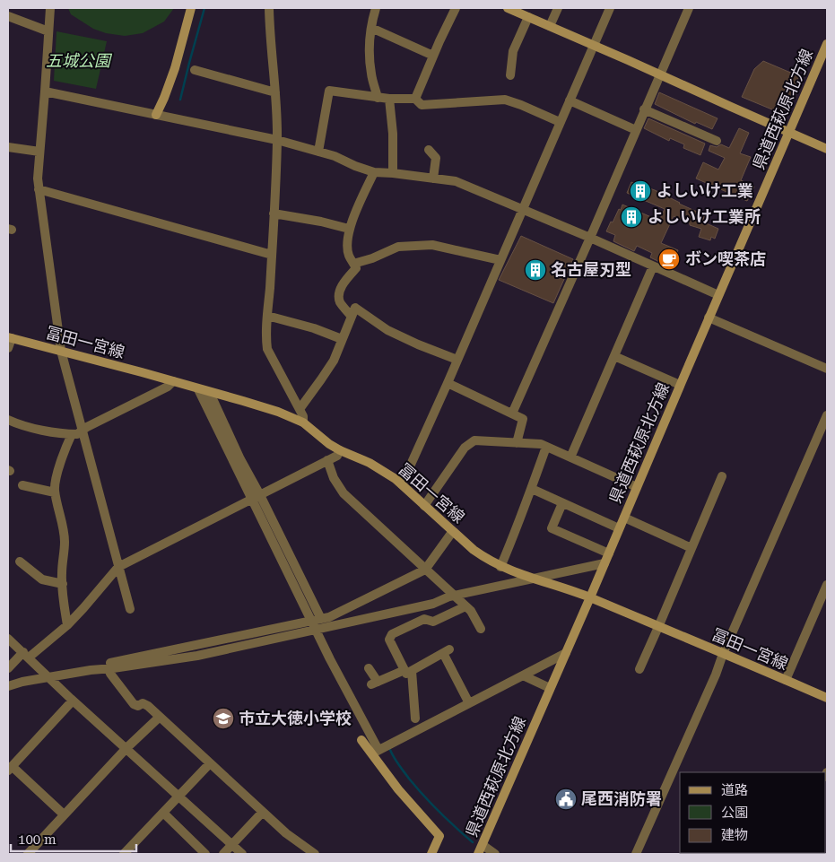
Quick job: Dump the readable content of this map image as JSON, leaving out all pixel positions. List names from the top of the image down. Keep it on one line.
{"streets":{"main road":["県道西萩原北方線","冨田一宮線"]},"crossings":[["県道西萩原北方線","冨田一宮線"]],"parks":["五城公園"],"places":{"building":["よしいけ工業","よしいけ工業所","名古屋刃型"],"cafe":["ボン喫茶店"],"school or university":["市立大徳小学校"],"public building":["尾西消防署"]},"legend":["道路","公園","建物"],"scale_bar":"100 m"}
